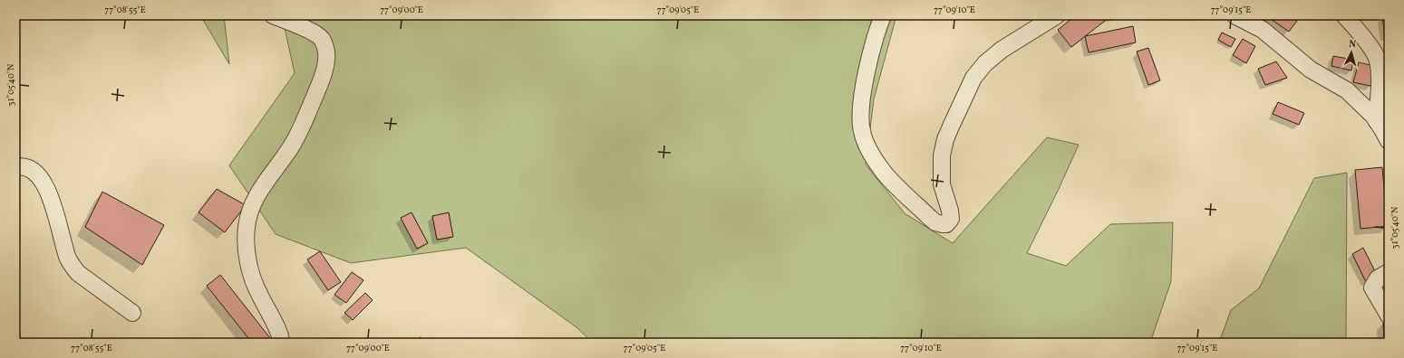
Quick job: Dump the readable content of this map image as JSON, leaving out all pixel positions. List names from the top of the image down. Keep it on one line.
{"north":"top","coordinates":["77°08'55\"E","77°09'00\"E","77°09'05\"E","77°09'10\"E","77°09'15\"E","31°05'40\"N"]}
